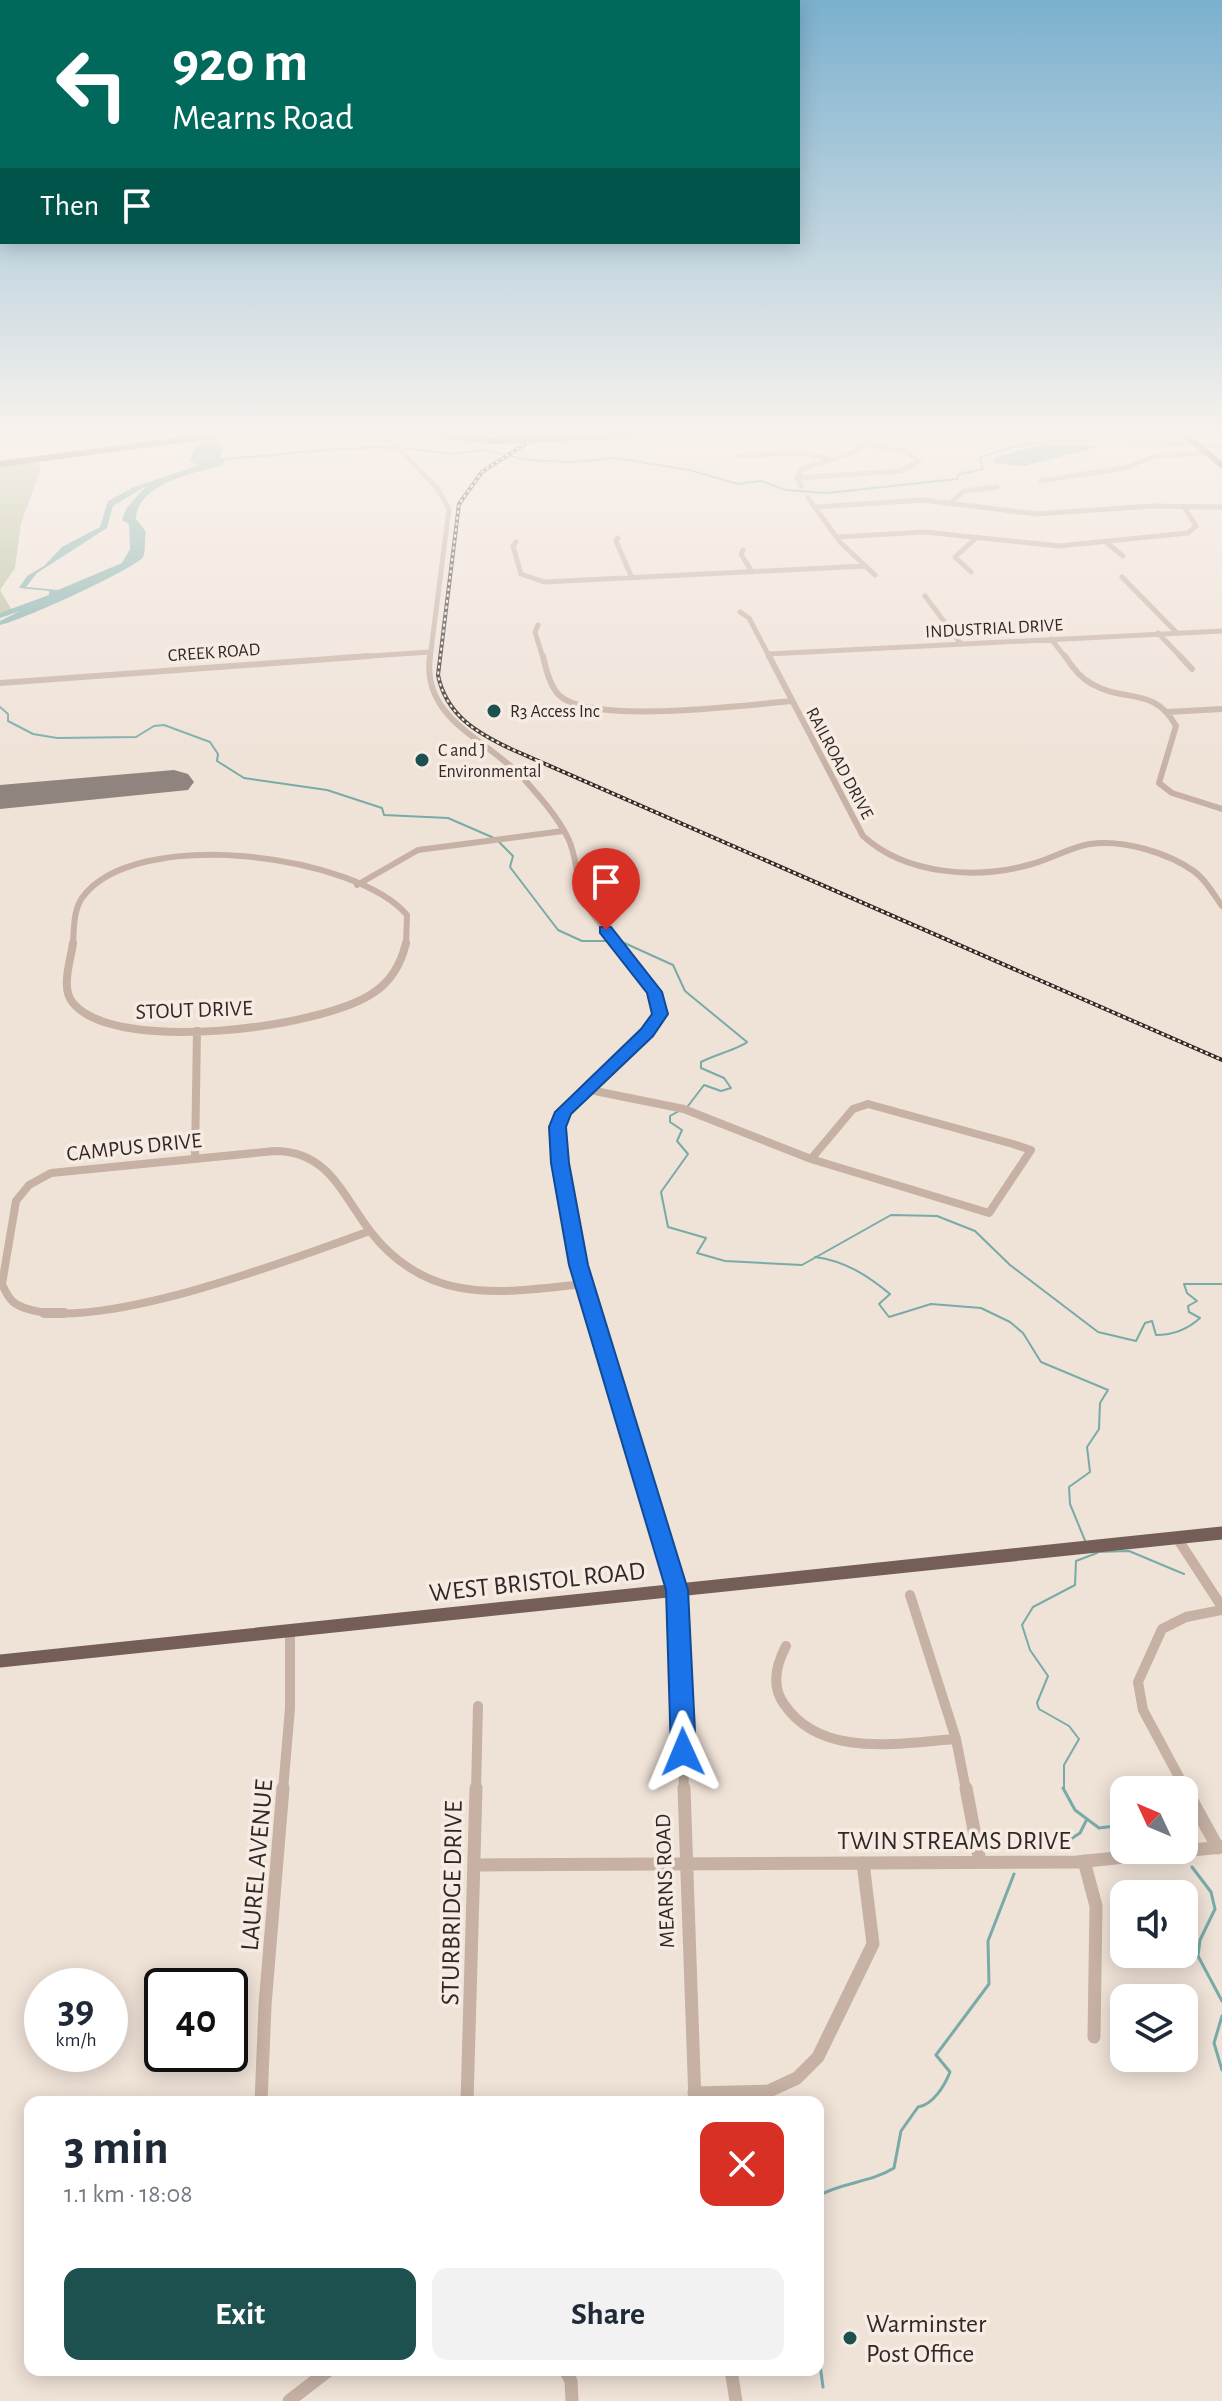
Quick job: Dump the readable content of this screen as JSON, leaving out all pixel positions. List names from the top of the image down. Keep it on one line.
{"streets":{"main road":["WEST BRISTOL ROAD"],"street":["INDUSTRIAL DRIVE","CREEK ROAD","RAILROAD DRIVE","STOUT DRIVE","CAMPUS DRIVE","TWIN STREAMS DRIVE","LAUREL AVENUE","MEARNS ROAD","STURBRIDGE DRIVE"]},"crossings":[["INDUSTRIAL DRIVE","RAILROAD DRIVE"],["CREEK ROAD","MEARNS ROAD"],["CAMPUS DRIVE","MEARNS ROAD"],["WEST BRISTOL ROAD","LAUREL AVENUE"],["WEST BRISTOL ROAD","MEARNS ROAD"],["TWIN STREAMS DRIVE","MEARNS ROAD"],["TWIN STREAMS DRIVE","STURBRIDGE DRIVE"]],"places":["R3 Access Inc","C and J Environmental","Warminster Post Office"],"north":"top left","page":{"turn":["920 m","Mearns Road"],"then":"Then","speed":"39 km/h","limit":"40","heading":["3 min","1.1 km · 18:08"],"buttons":["Exit","Share"]}}
